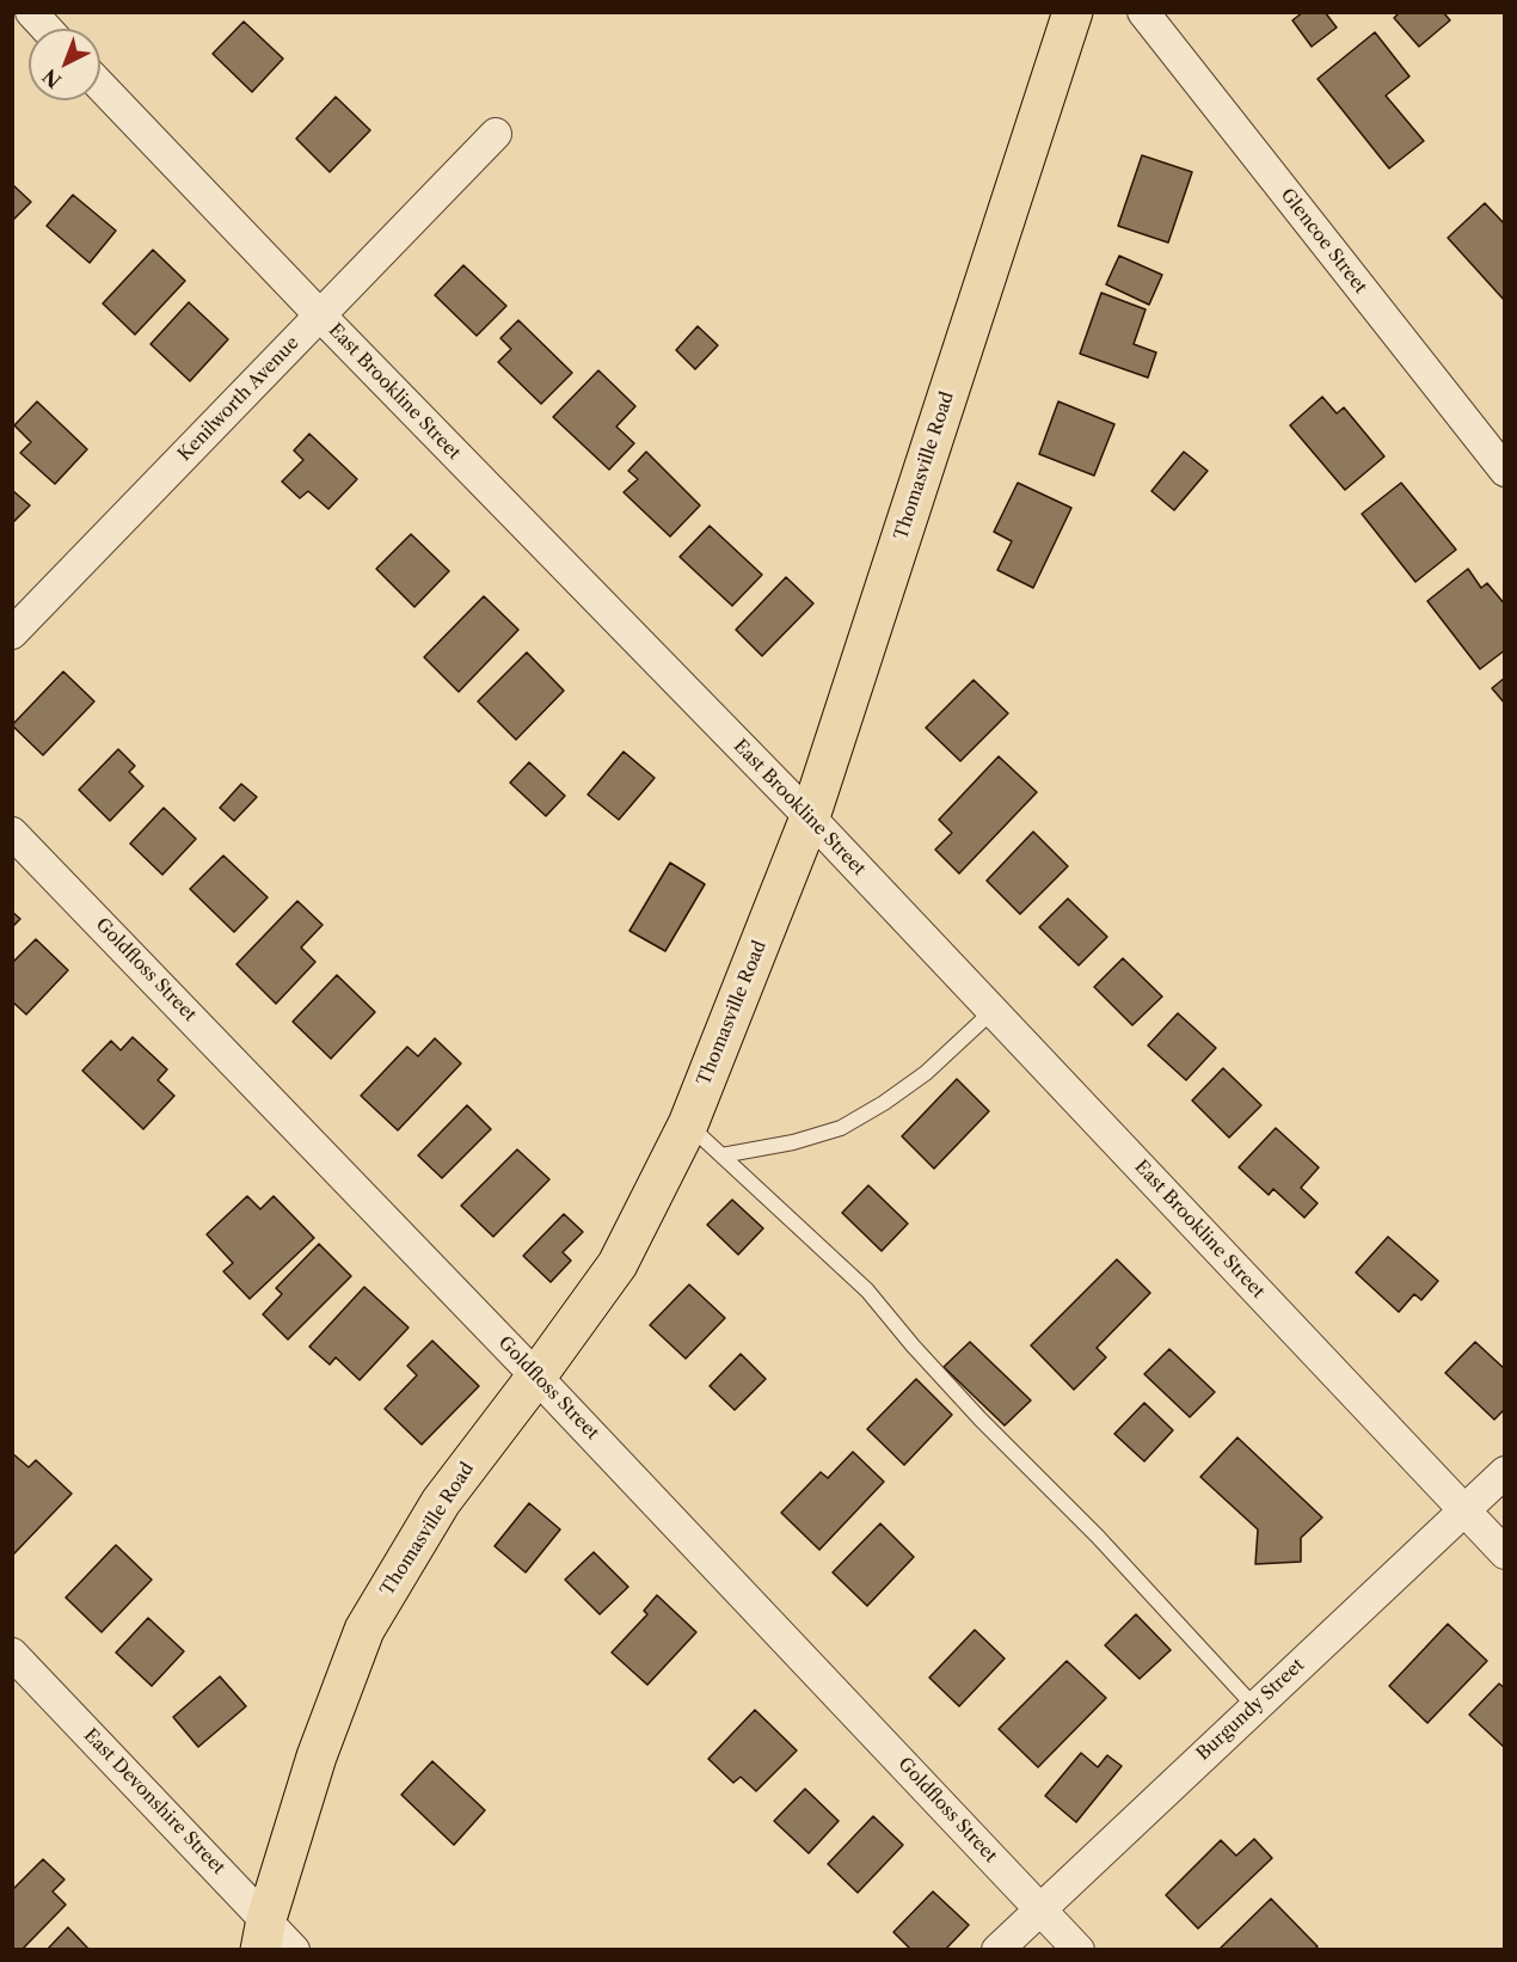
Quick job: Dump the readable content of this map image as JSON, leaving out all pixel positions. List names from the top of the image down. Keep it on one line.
{"streets":{"main road":["Thomasville Road"],"street":["Glencoe Street","East Brookline Street","Kenilworth Avenue","Goldfloss Street","Burgundy Street","East Devonshire Street"]},"crossings":[["East Brookline Street","Kenilworth Avenue"],["East Brookline Street","Thomasville Road"],["East Brookline Street","Burgundy Street"],["Thomasville Road","Goldfloss Street"],["Thomasville Road","East Devonshire Street"],["Goldfloss Street","Burgundy Street"]],"north":"bottom left"}
